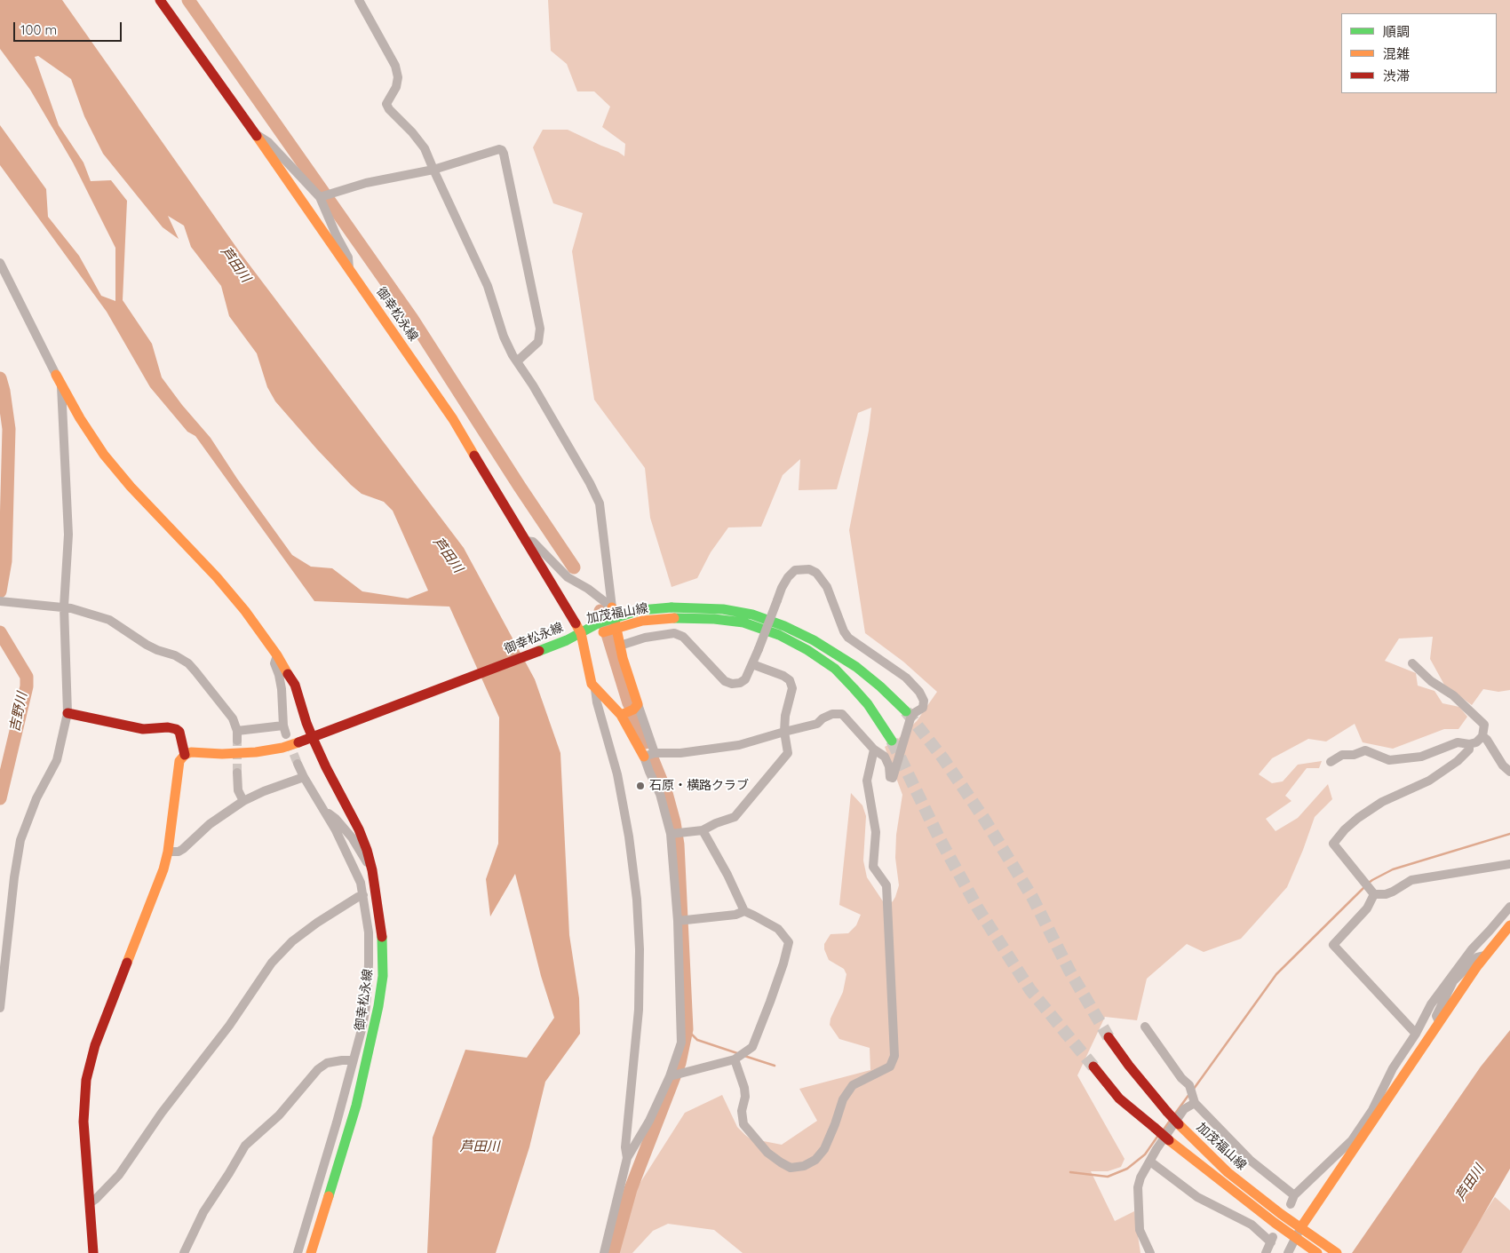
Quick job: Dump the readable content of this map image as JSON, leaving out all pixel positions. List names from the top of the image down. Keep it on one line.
{"streets":{"main road":["御幸松永線","加茂福山線"]},"crossings":[["御幸松永線","加茂福山線"]],"water":["芦田川","吉野川"],"places":["石原・横路クラブ"],"legend":["順調","混雑","渋滞"],"scale_bar":"100 m"}
